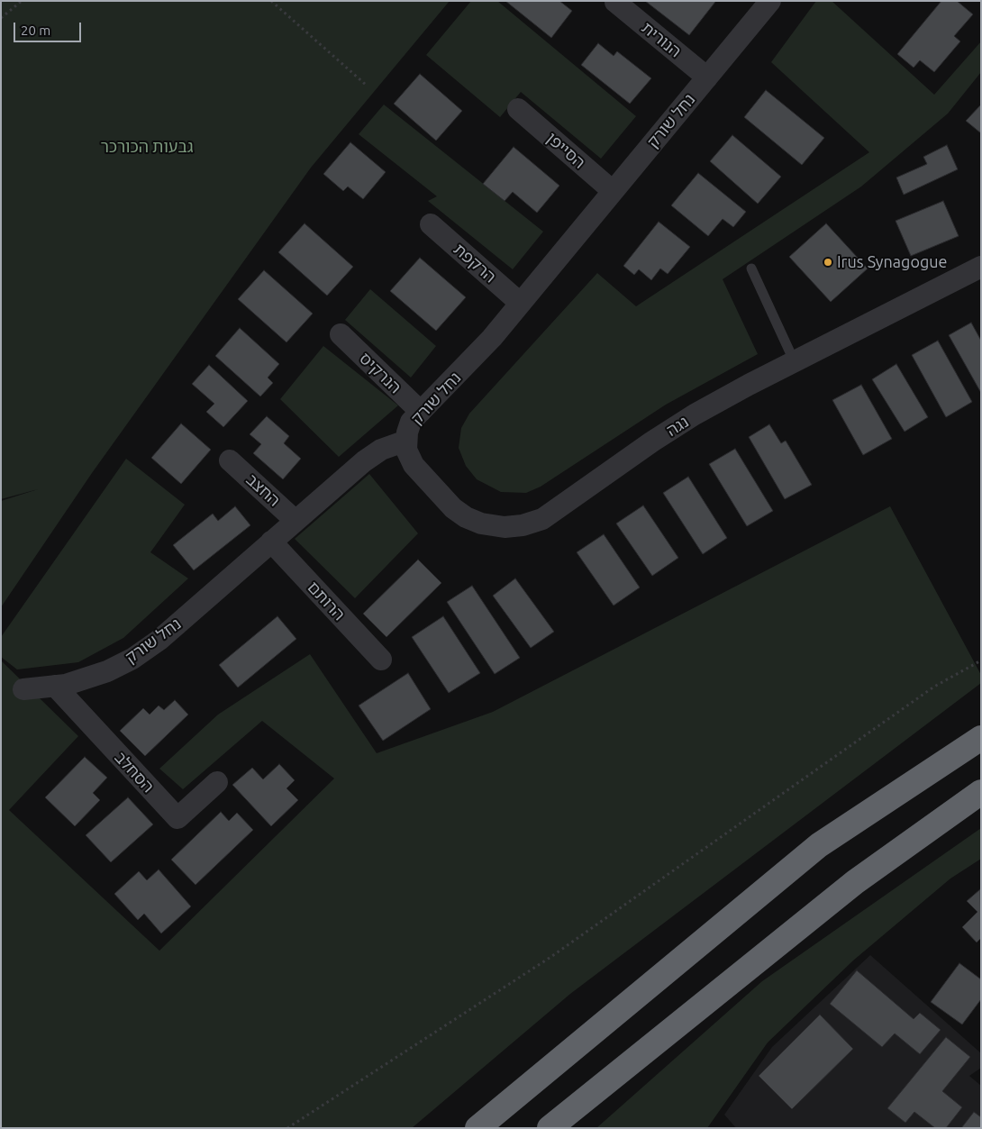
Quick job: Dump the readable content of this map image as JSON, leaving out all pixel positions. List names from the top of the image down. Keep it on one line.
{"streets":{"street":["הנורית","נחל שורק","הסייפן","הרקפת","הנרקיס","נגה","החצב","הרותם","הסחלב"]},"crossings":[["הנורית","נחל שורק"],["נחל שורק","הסייפן"],["נחל שורק","הרקפת"],["נחל שורק","הנרקיס"],["נחל שורק","נגה"],["נחל שורק","החצב"],["נחל שורק","הרותם"],["נחל שורק","הסחלב"]],"parks":["גבעות הכורכר"],"places":["Irus Synagogue"],"scale_bar":"20 m"}
